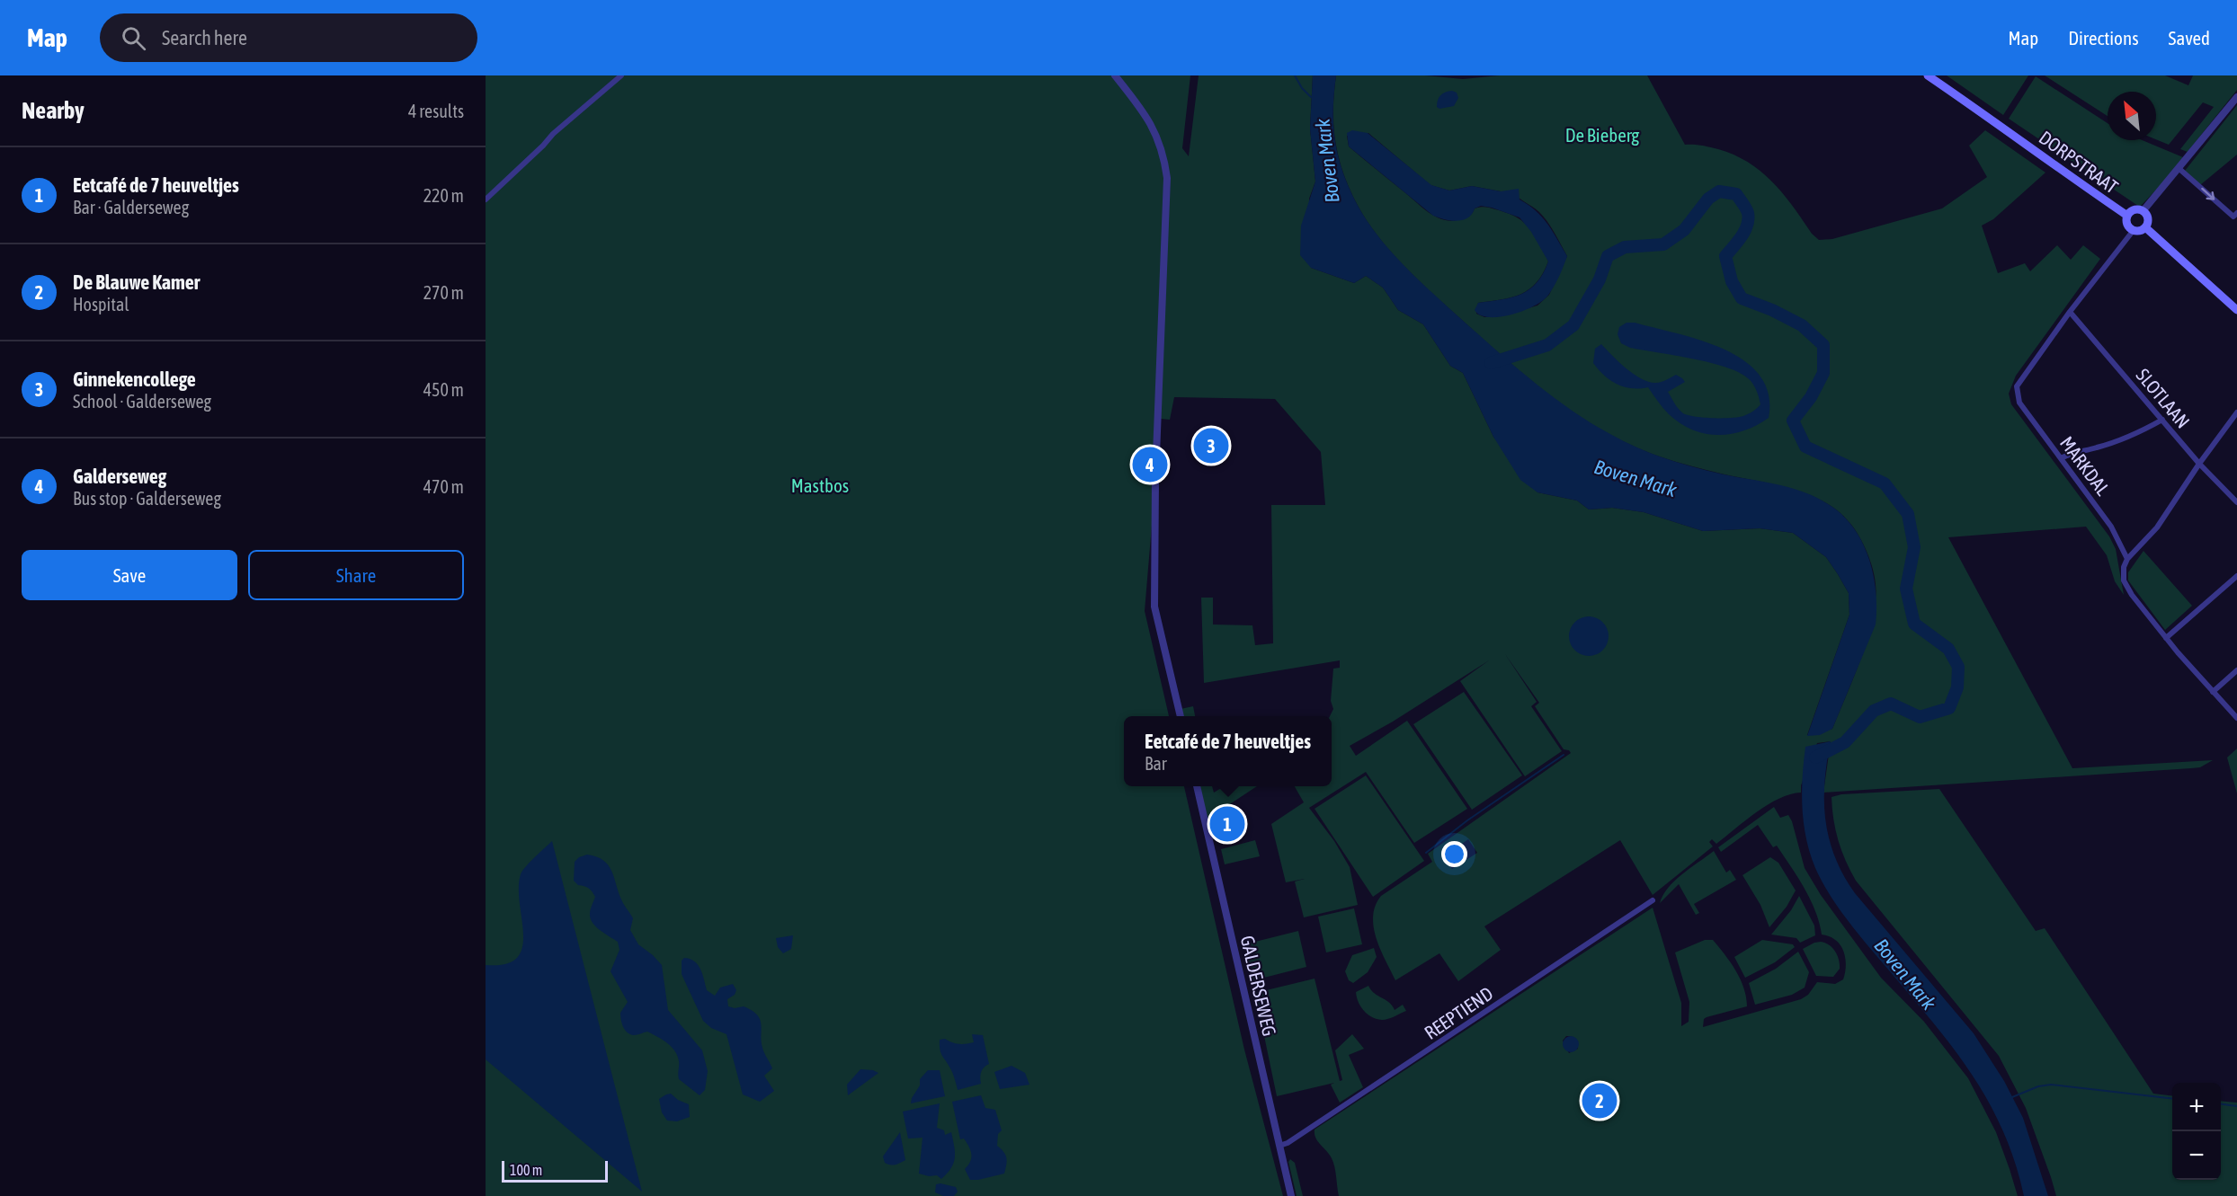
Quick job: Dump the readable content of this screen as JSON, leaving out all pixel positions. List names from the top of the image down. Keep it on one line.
{"streets":{"main road":["DORPSTRAAT"],"street":["SLOTLAAN","MARKDAL","GALDERSEWEG","REEPTIEND"]},"crossings":[["DORPSTRAAT","MARKDAL"],["SLOTLAAN","MARKDAL"],["GALDERSEWEG","REEPTIEND"]],"water":["Boven Mark"],"parks":["De Bieberg","Mastbos"],"scale_bar":"100 m","north":"top left","page":{"header":"Map","search":"Search here","nav":["Map","Directions","Saved"],"heading":["Nearby","4 results"],"list":[{"mark":"1","name":"Eetcafé de 7 heuveltjes","note":"Bar · Galderseweg","value":"220 m"},{"mark":"2","name":"De Blauwe Kamer","note":"Hospital","value":"270 m"},{"mark":"3","name":"Ginnekencollege","note":"School · Galderseweg","value":"450 m"},{"mark":"4","name":"Galderseweg","note":"Bus stop · Galderseweg","value":"470 m"}],"pins":["3","4","1","2"],"buttons":["Save","Share"],"popup":["Eetcafé de 7 heuveltjes","Bar"],"map_buttons":["+","−"],"scale":"100 m"}}
